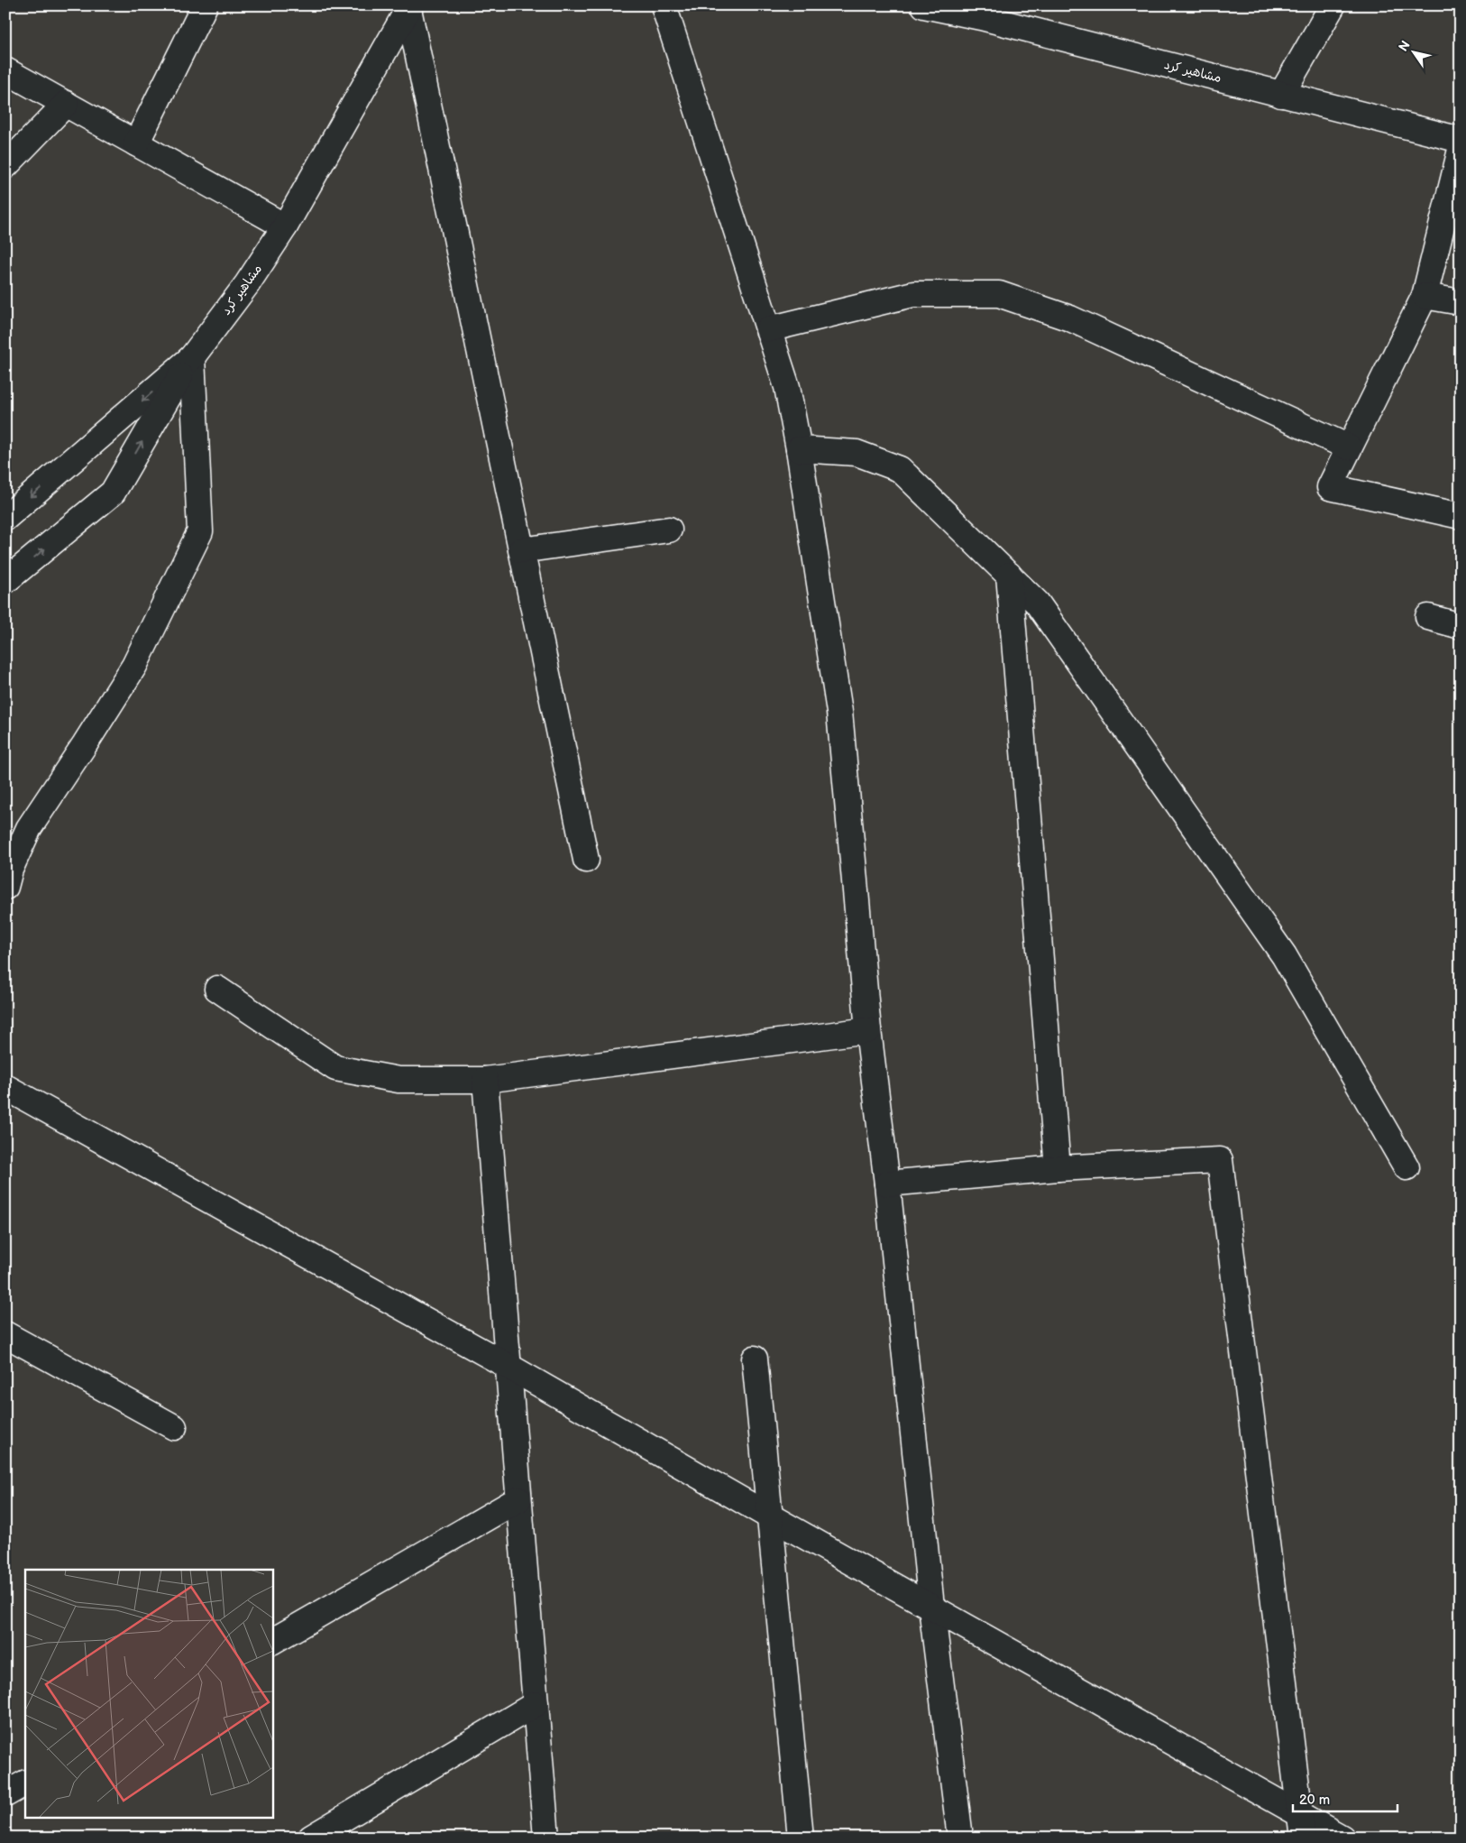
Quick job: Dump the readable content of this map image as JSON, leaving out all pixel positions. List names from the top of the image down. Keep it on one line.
{"streets":{"street":["مشاهیر کرد"]},"scale_bar":"20 m","north":"top left"}
